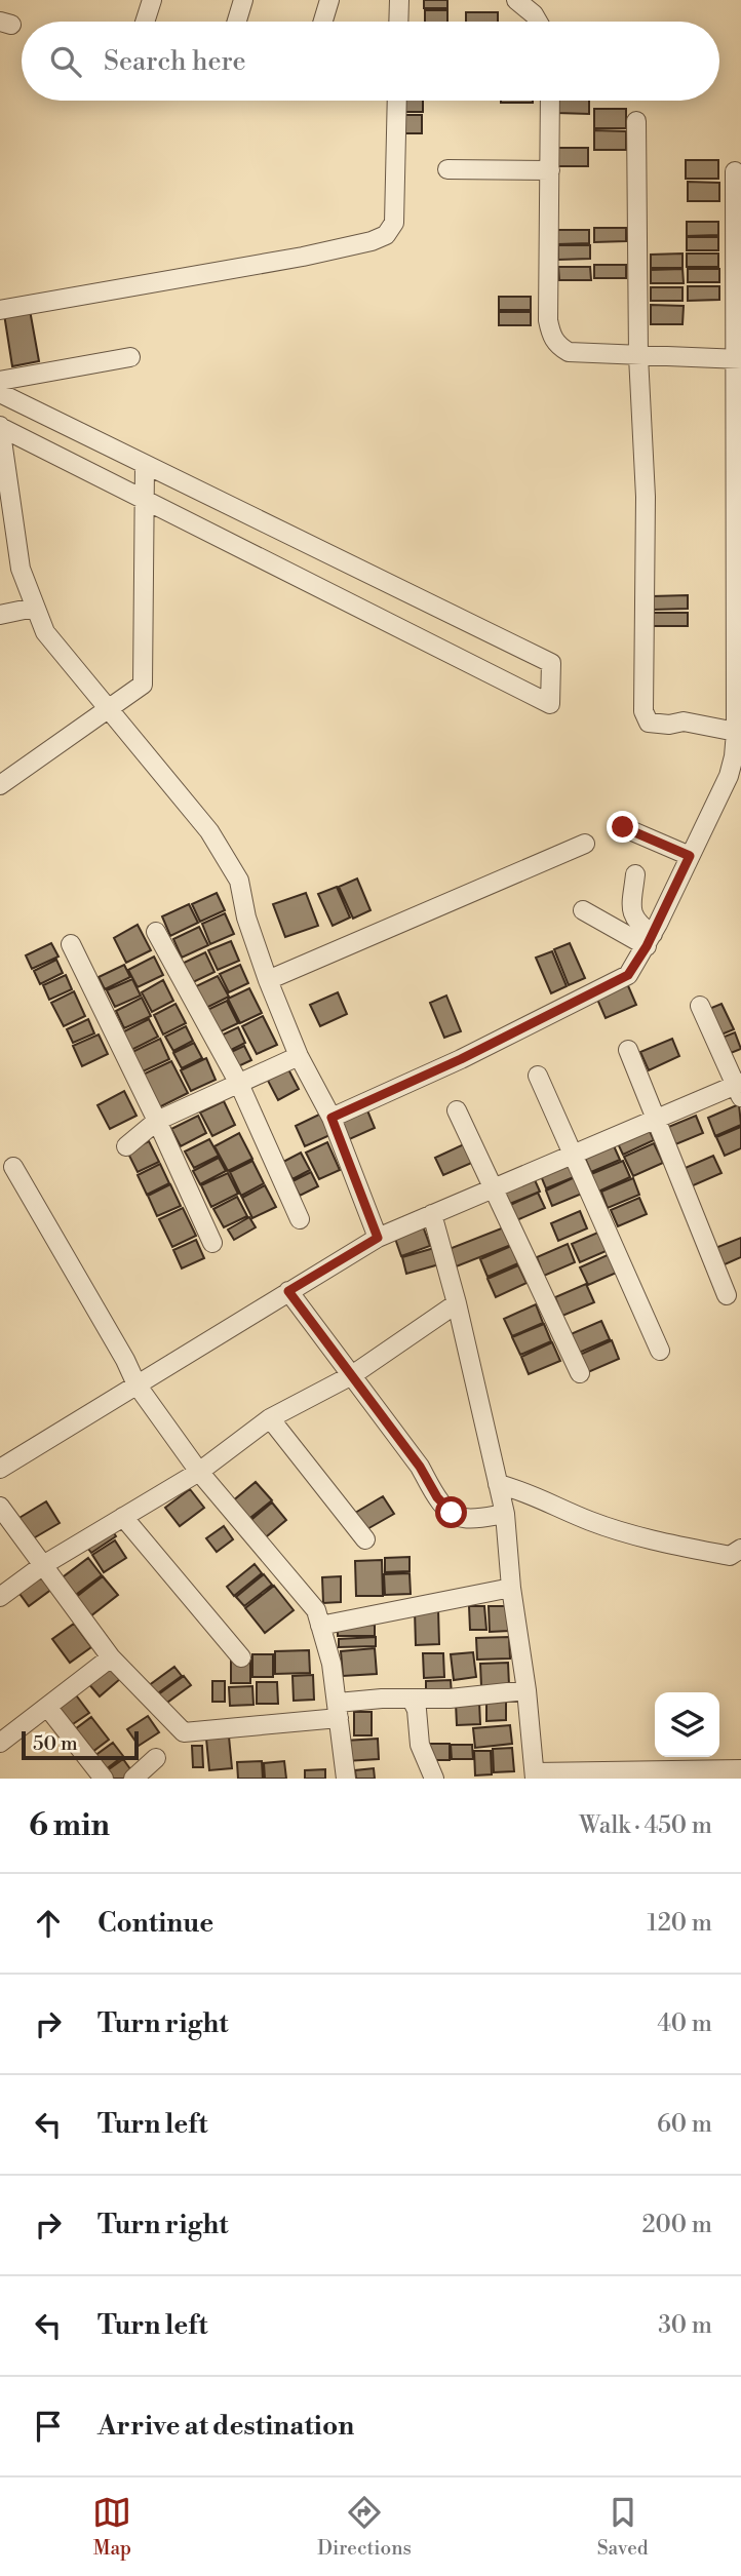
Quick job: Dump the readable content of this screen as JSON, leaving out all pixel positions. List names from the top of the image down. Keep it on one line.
{"scale_bar":"50 m","page":{"search":"Search here","scale":"50 m","heading":["6 min","Walk · 450 m"],"list":[["Continue","120 m"],["Turn right","40 m"],["Turn left","60 m"],["Turn right","200 m"],["Turn left","30 m"],"Arrive at destination"],"nav":["Map","Directions","Saved"]}}
